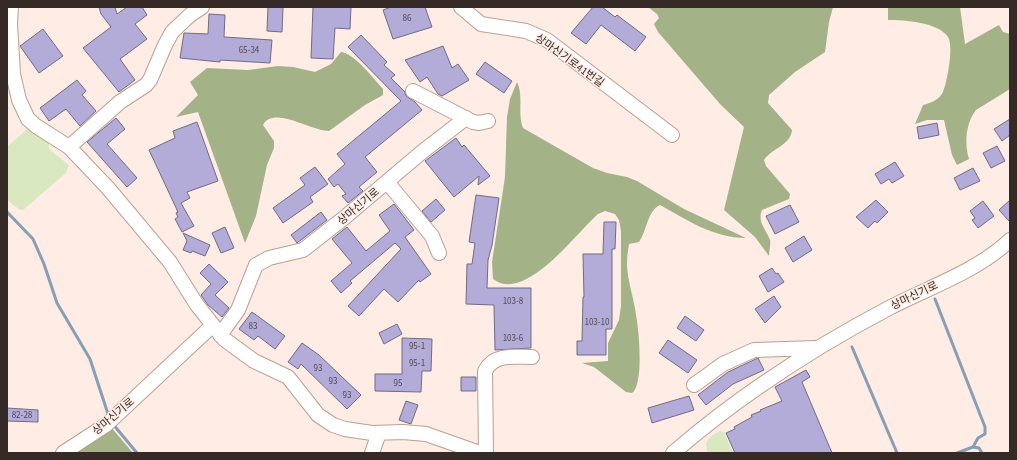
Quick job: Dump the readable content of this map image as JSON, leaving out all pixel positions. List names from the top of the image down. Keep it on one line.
{"streets":{"street":["상마신기로41번길","상마신기로"]},"house_numbers":["86","65-34","103-8","103-10","83","103-6","95-1","95-1","93","93","95","93","82-28"]}
